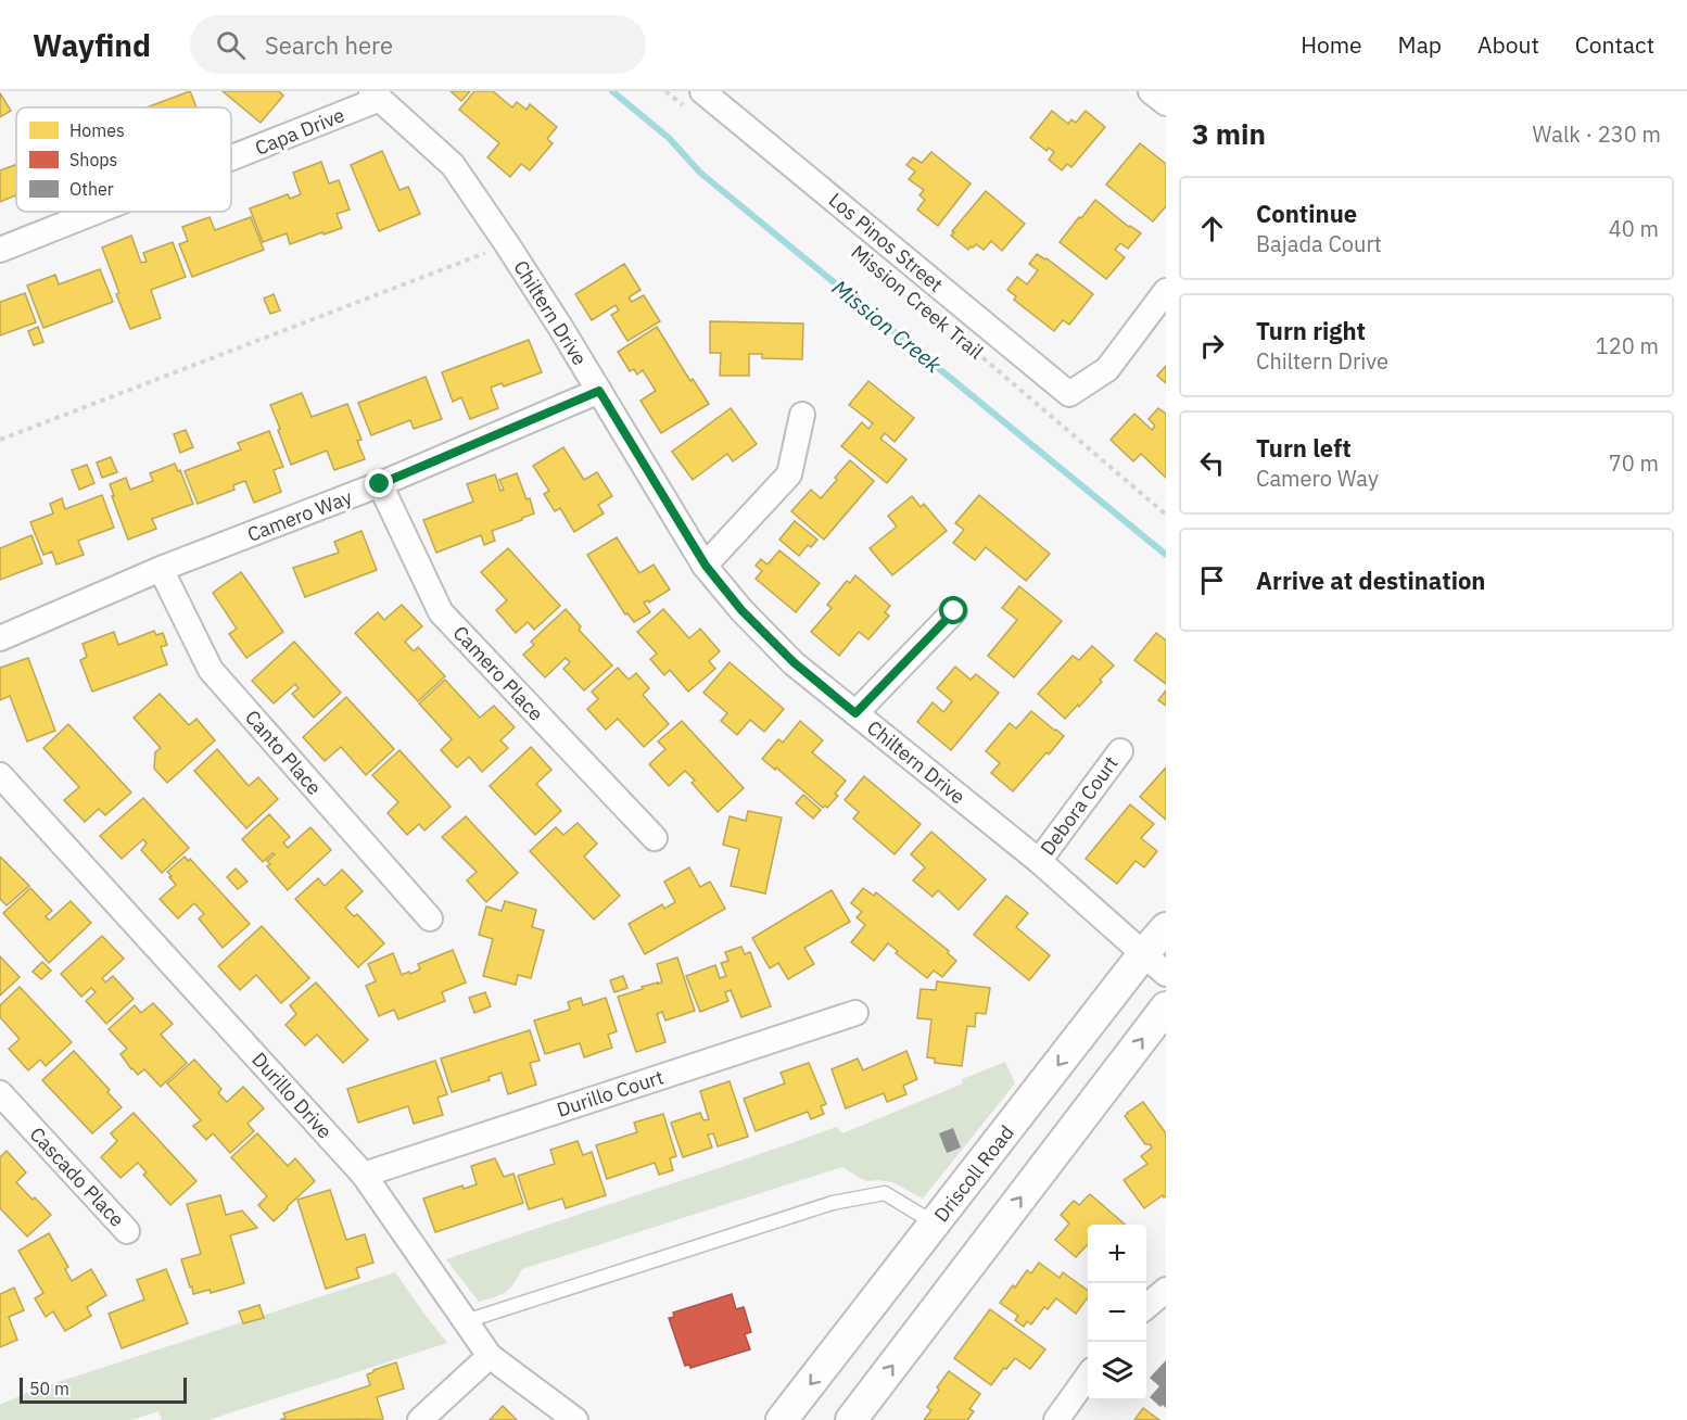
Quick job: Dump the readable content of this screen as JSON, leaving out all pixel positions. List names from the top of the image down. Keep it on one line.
{"streets":{"street":["Capa Drive","Los Pinos Street","Chiltern Drive","Camero Way","Camero Place","Canto Place","Debora Court","Durillo Court","Durillo Drive","Driscoll Road","Cascado Place"],"path":["Mission Creek Trail"]},"crossings":[["Capa Drive","Chiltern Drive"],["Chiltern Drive","Camero Way"],["Chiltern Drive","Debora Court"],["Chiltern Drive","Driscoll Road"],["Camero Way","Camero Place"],["Camero Way","Canto Place"],["Durillo Court","Durillo Drive"]],"water":["Mission Creek"],"legend":["Homes","Shops","Other"],"scale_bar":"50 m","page":{"header":"Wayfind","search":"Search here","nav":["Home","Map","About","Contact"],"heading":["3 min","Walk · 230 m"],"list":[["Continue","Bajada Court","40 m"],["Turn right","Chiltern Drive","120 m"],["Turn left","Camero Way","70 m"],"Arrive at destination"],"map_buttons":["+","−"],"scale":"50 m"}}
